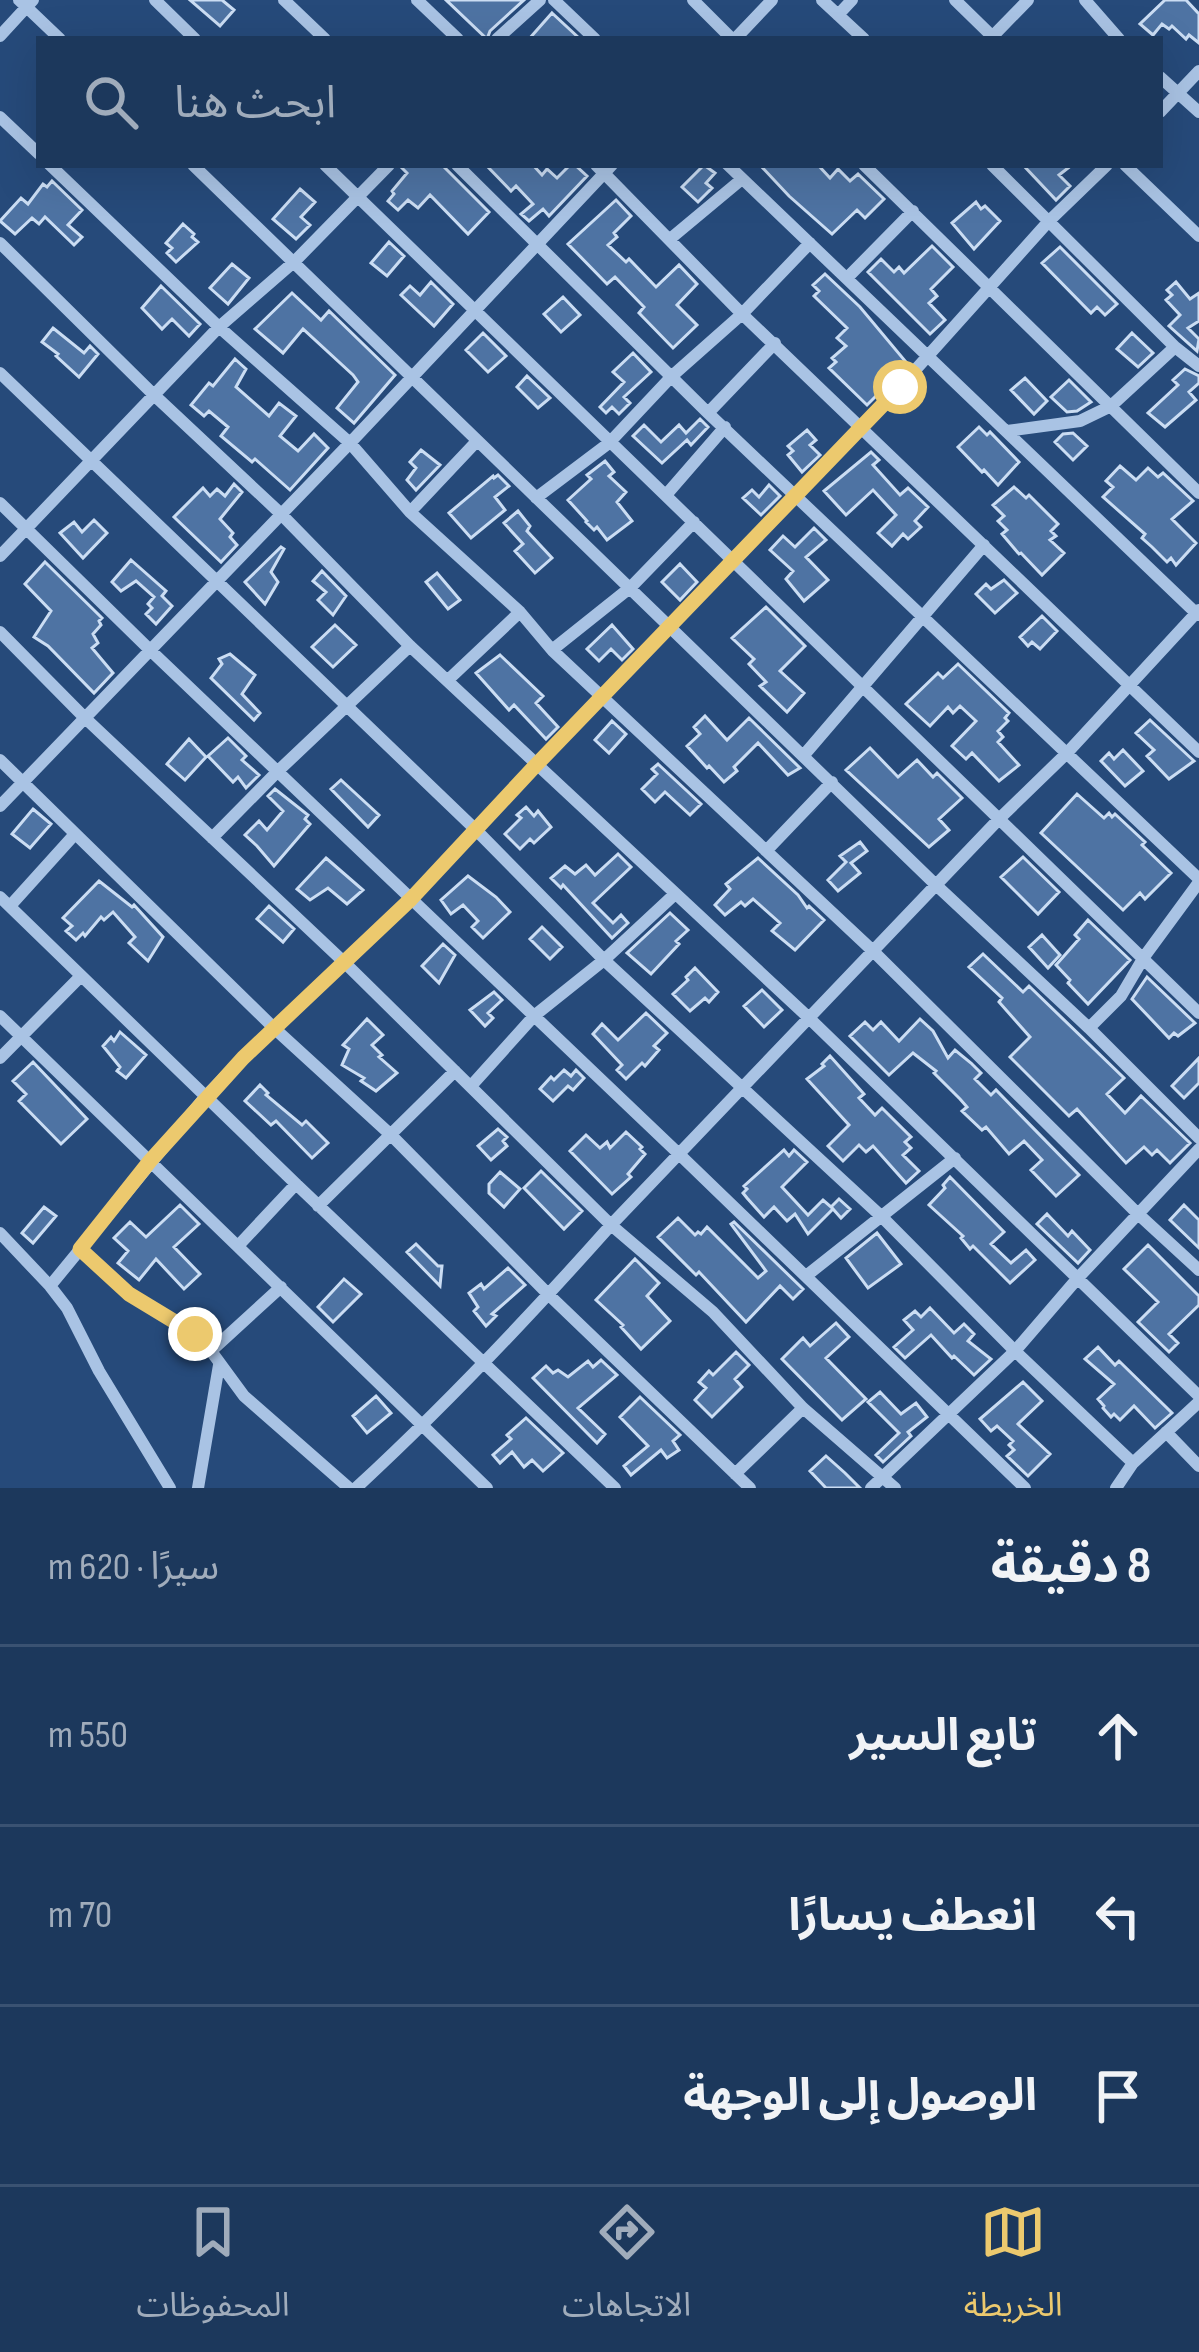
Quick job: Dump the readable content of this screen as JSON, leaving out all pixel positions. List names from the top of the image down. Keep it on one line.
{"page":{"search":"ابحث هنا","heading":["8 دقيقة","سيرًا · 620 m"],"list":[["تابع السير","550 m"],["انعطف يسارًا","70 m"],"الوصول إلى الوجهة"],"nav":["الخريطة","الاتجاهات","المحفوظات"]}}
